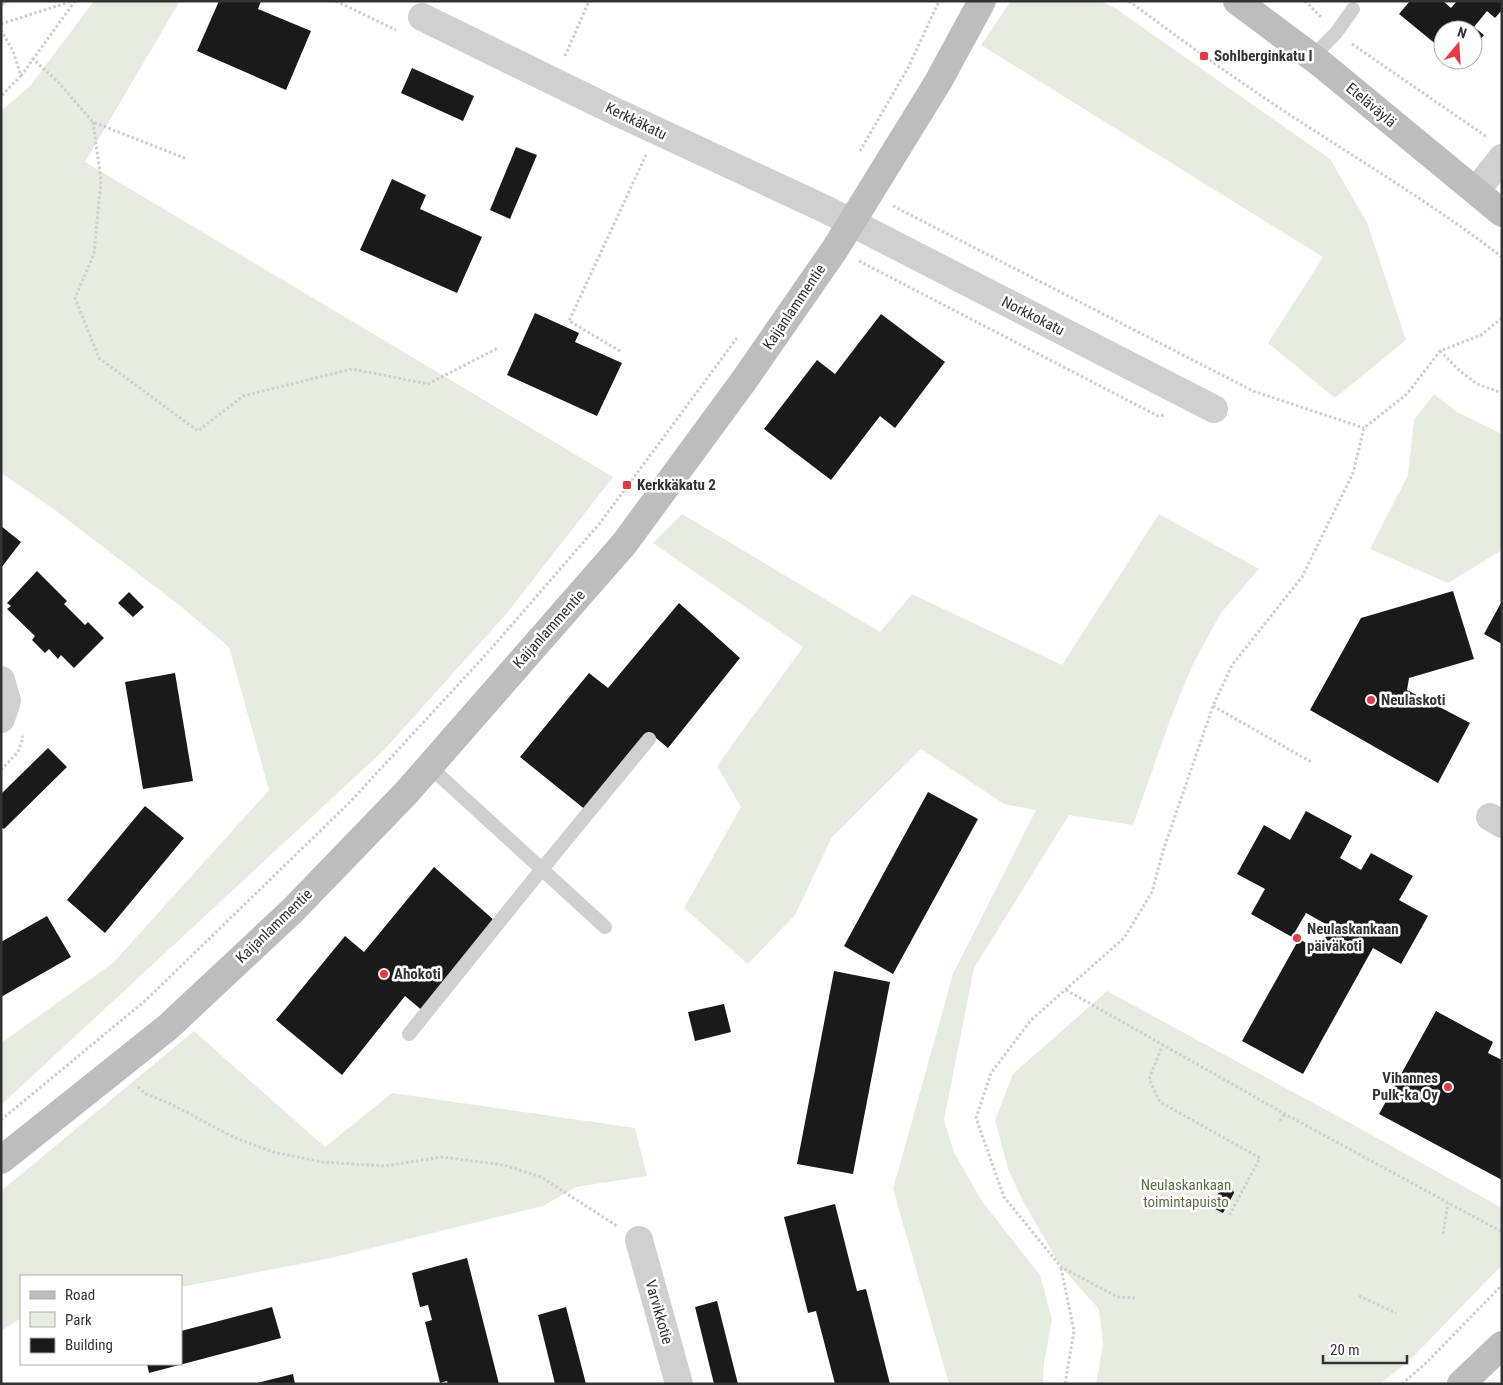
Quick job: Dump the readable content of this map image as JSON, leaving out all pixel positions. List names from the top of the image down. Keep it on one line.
{"streets":{"street":["Eteläväylä","Kerkkäkatu","Kaijanlammentie","Norkkokatu","Varvikkotie"]},"crossings":[["Kerkkäkatu","Kaijanlammentie"],["Kerkkäkatu","Norkkokatu"],["Kaijanlammentie","Norkkokatu"]],"parks":["Neulaskankaan toimintapuisto"],"places":{"transit":["Sohlberginkatu I","Kerkkäkatu 2"],"other":["Neulaskoti","Neulaskankaan päiväkoti","Ahokoti","Vihannes Pulk-ka Oy"]},"legend":["Road","Park","Building"],"scale_bar":"20 m","north":"top"}
